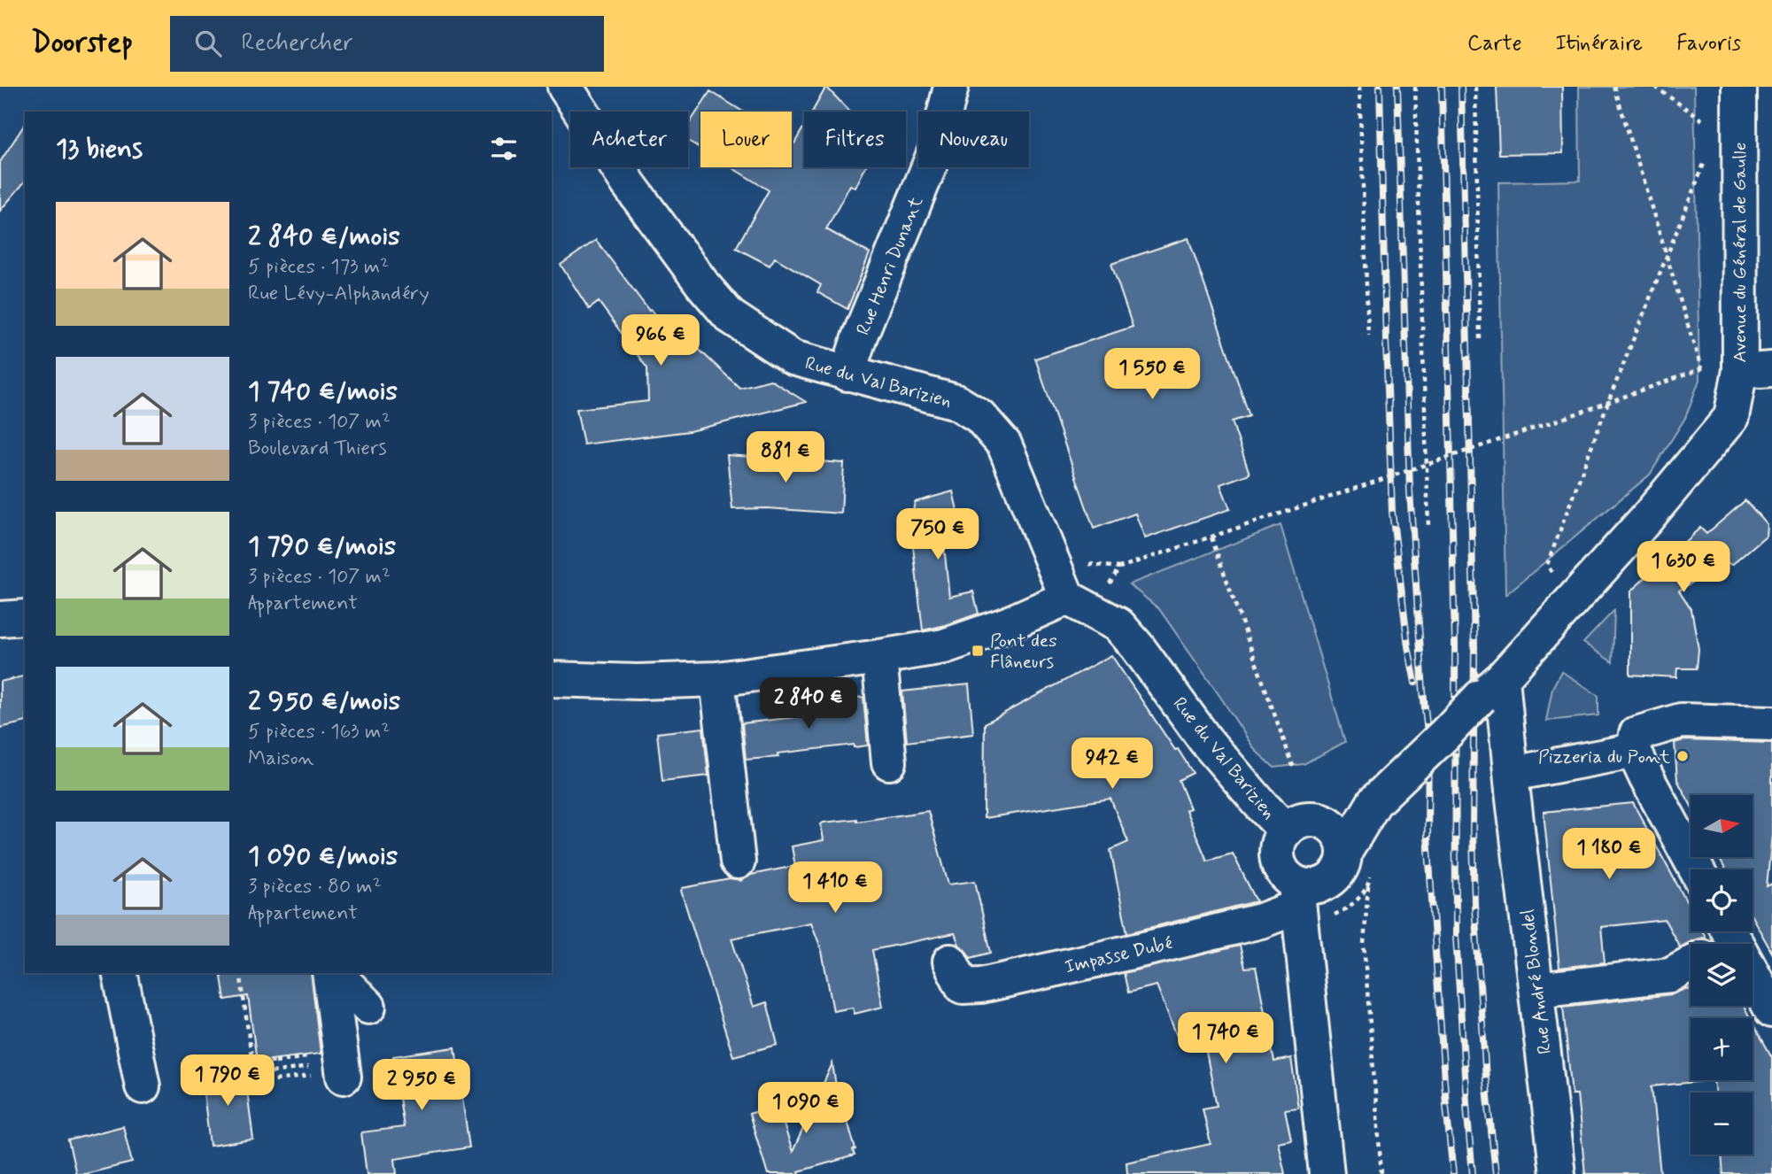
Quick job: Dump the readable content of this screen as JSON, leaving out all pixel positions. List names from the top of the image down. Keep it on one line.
{"streets":{"street":["Avenue du Général de Gaulle","Rue Henri Dunant","Rue du Val Barizien","Impasse Dubé","Rue André Blondel"]},"crossings":[["Avenue du Général de Gaulle","Rue André Blondel"],["Rue Henri Dunant","Rue du Val Barizien"],["Rue du Val Barizien","Impasse Dubé"]],"places":{"transit":["Pont des Flâneurs"],"other":["Pizzeria du Pont"]},"north":"right","page":{"header":"Doorstep","search":"Rechercher","nav":["Carte","Itinéraire","Favoris"],"chip":["Acheter","Louer","Filtres","Nouveau"],"heading":"13 biens","list":[{"name":"2 840 €/mois","note":"5 pièces · 173 m² · Rue Lévy-Alphandéry"},{"name":"1 740 €/mois","note":"3 pièces · 107 m² · Boulevard Thiers"},{"name":"1 790 €/mois","note":"3 pièces · 107 m² · Appartement"},{"name":"2 950 €/mois","note":"5 pièces · 163 m² · Maison"},{"name":"1 090 €/mois","note":"3 pièces · 80 m² · Appartement"}],"price":["966 €","1 550 €","881 €","750 €","1 630 €","2 840 €","942 €","1 180 €","1 410 €","1 740 €","1 790 €","2 950 €","1 090 €"],"map_buttons":["+","−"]}}
